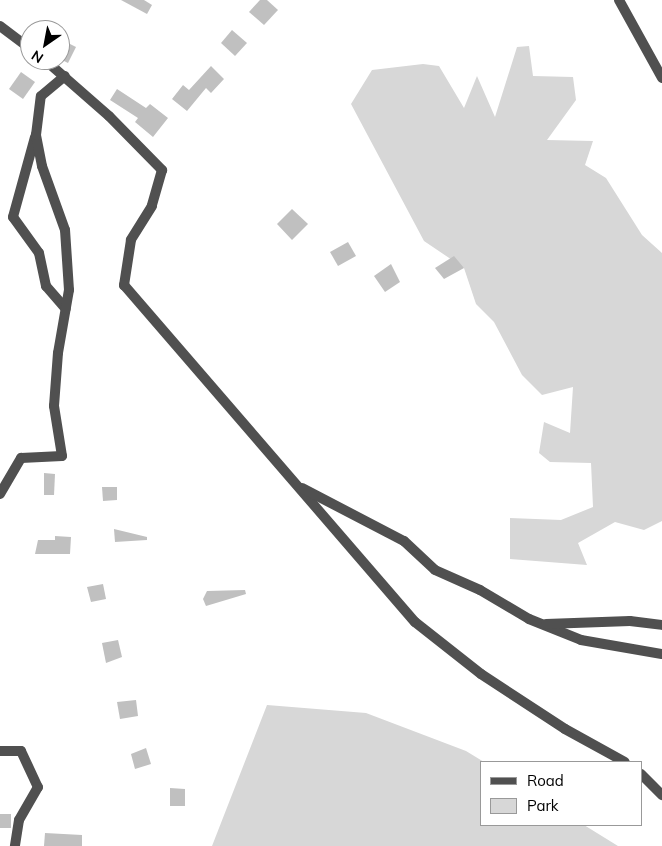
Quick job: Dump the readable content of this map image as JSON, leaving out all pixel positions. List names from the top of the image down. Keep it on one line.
{"legend":["Road","Park"],"north":"bottom left"}
